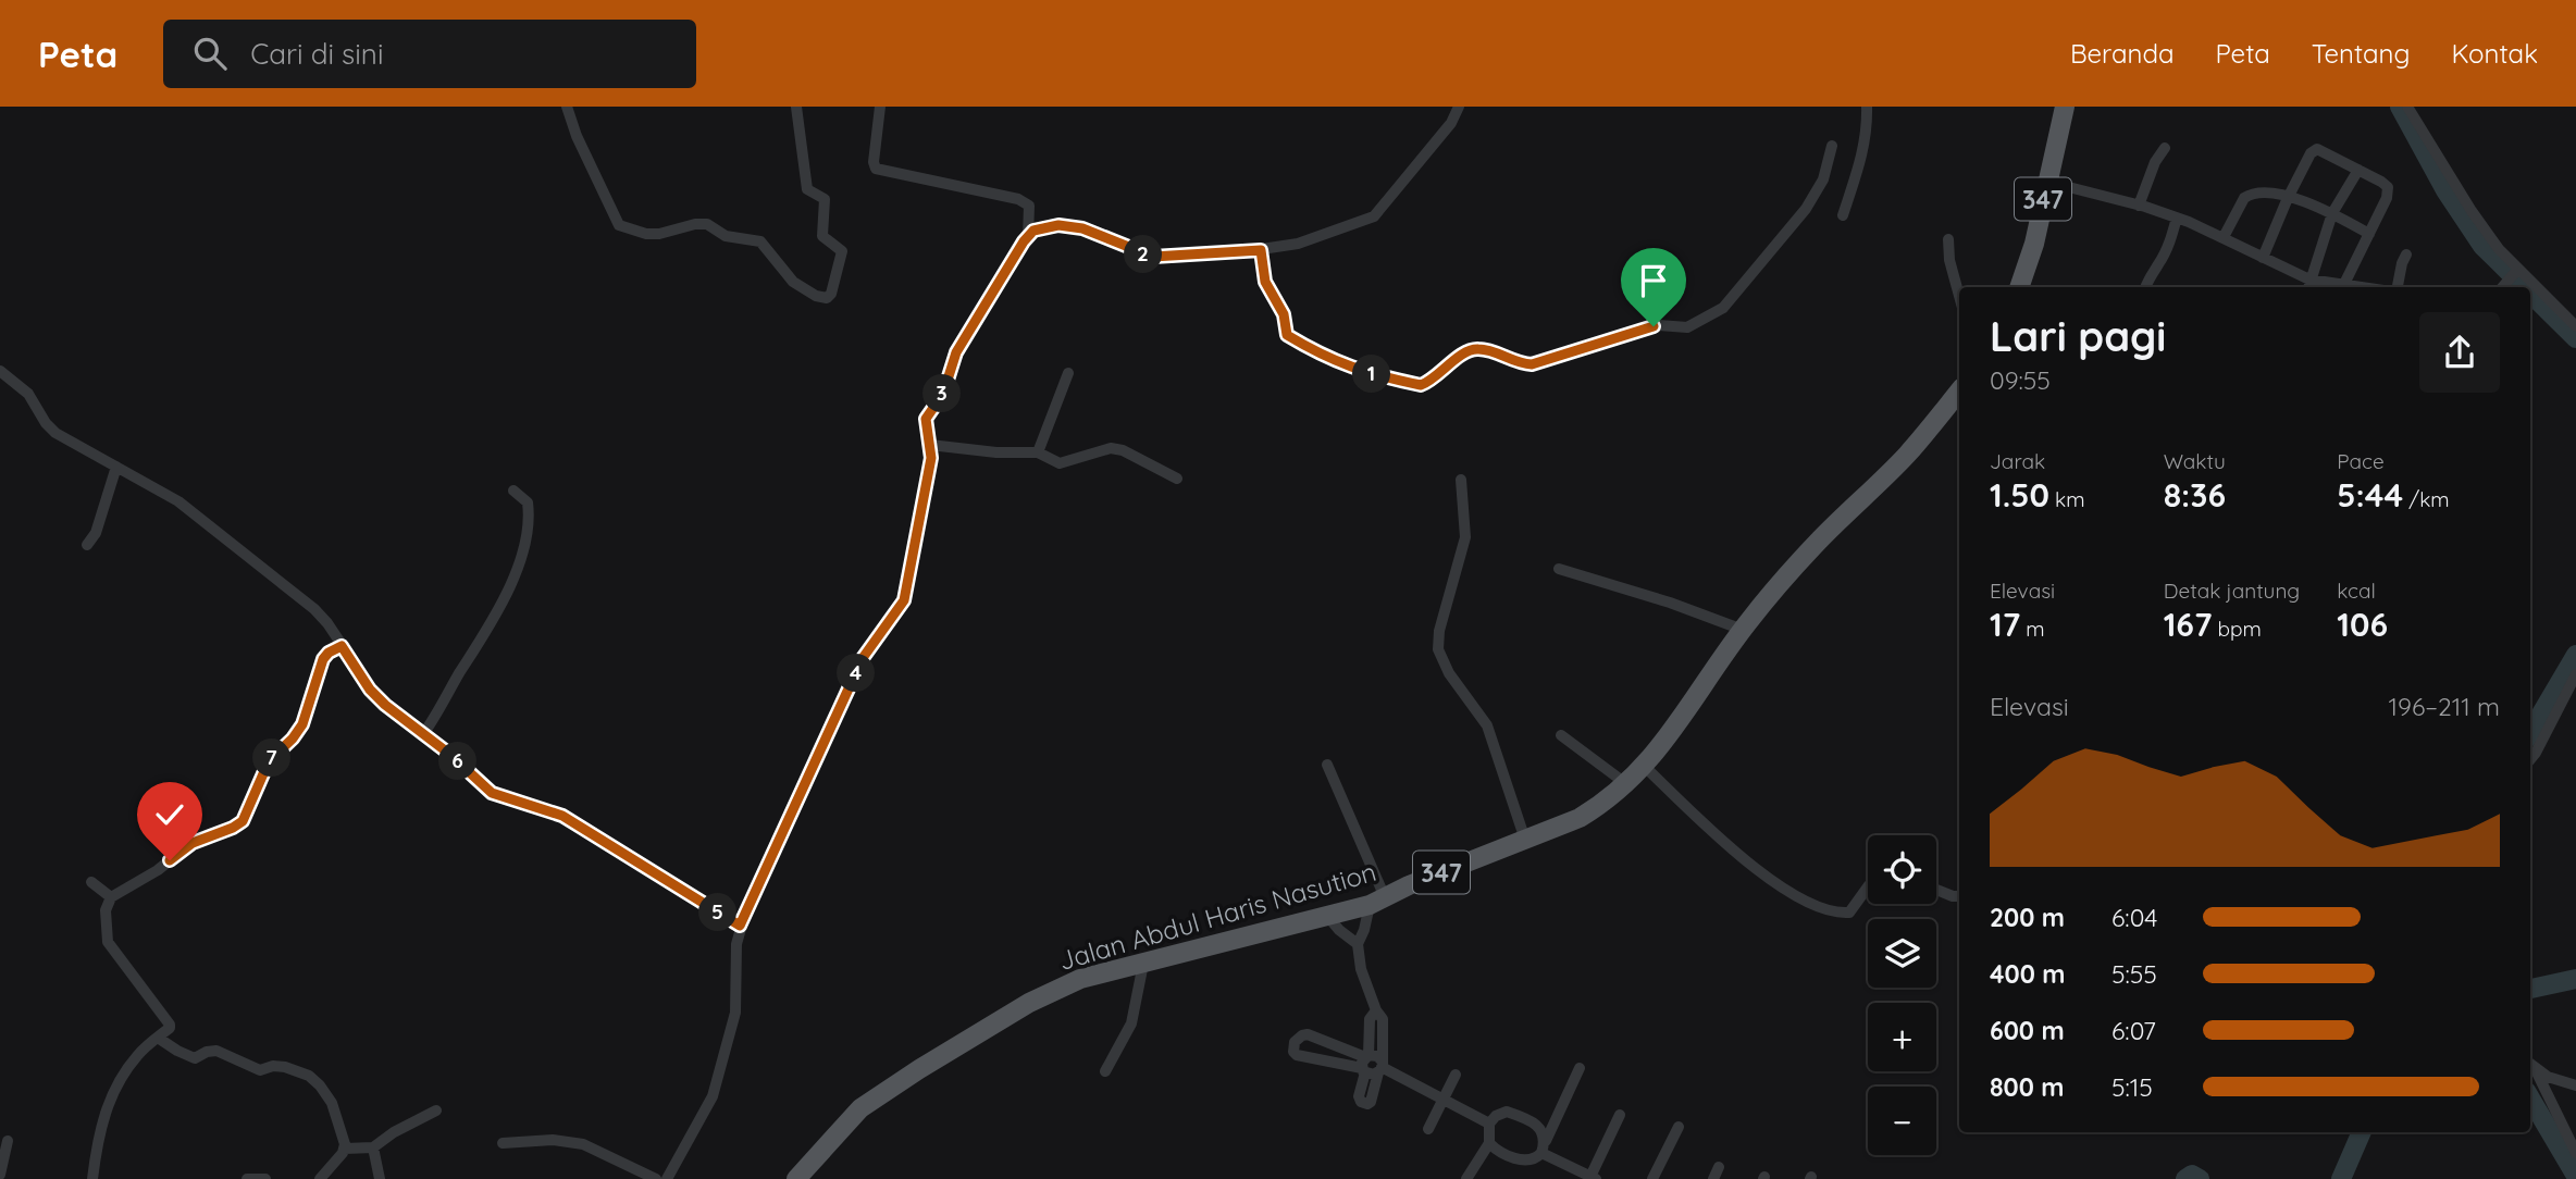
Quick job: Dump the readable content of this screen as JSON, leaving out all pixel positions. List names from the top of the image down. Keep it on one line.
{"streets":{"main road":["347","Jalan Abdul Haris Nasution"]},"page":{"header":"Peta","search":"Cari di sini","nav":["Beranda","Peta","Tentang","Kontak"],"pins":["2","1","3","4","7","6","5"],"heading":["Lari pagi","09:55"],"stats":[["Jarak","1.50 km"],["Waktu","8:36"],["Pace","5:44 /km"],["Elevasi","17 m"],["Detak jantung","167 bpm"],["kcal","106"]],"chart":["Elevasi","196–211 m"],"map_buttons":["+","−"],"list":[{"name":"200 m","note":"6:04"},{"name":"400 m","note":"5:55"},{"name":"600 m","note":"6:07"},{"name":"800 m","note":"5:15"}]}}
